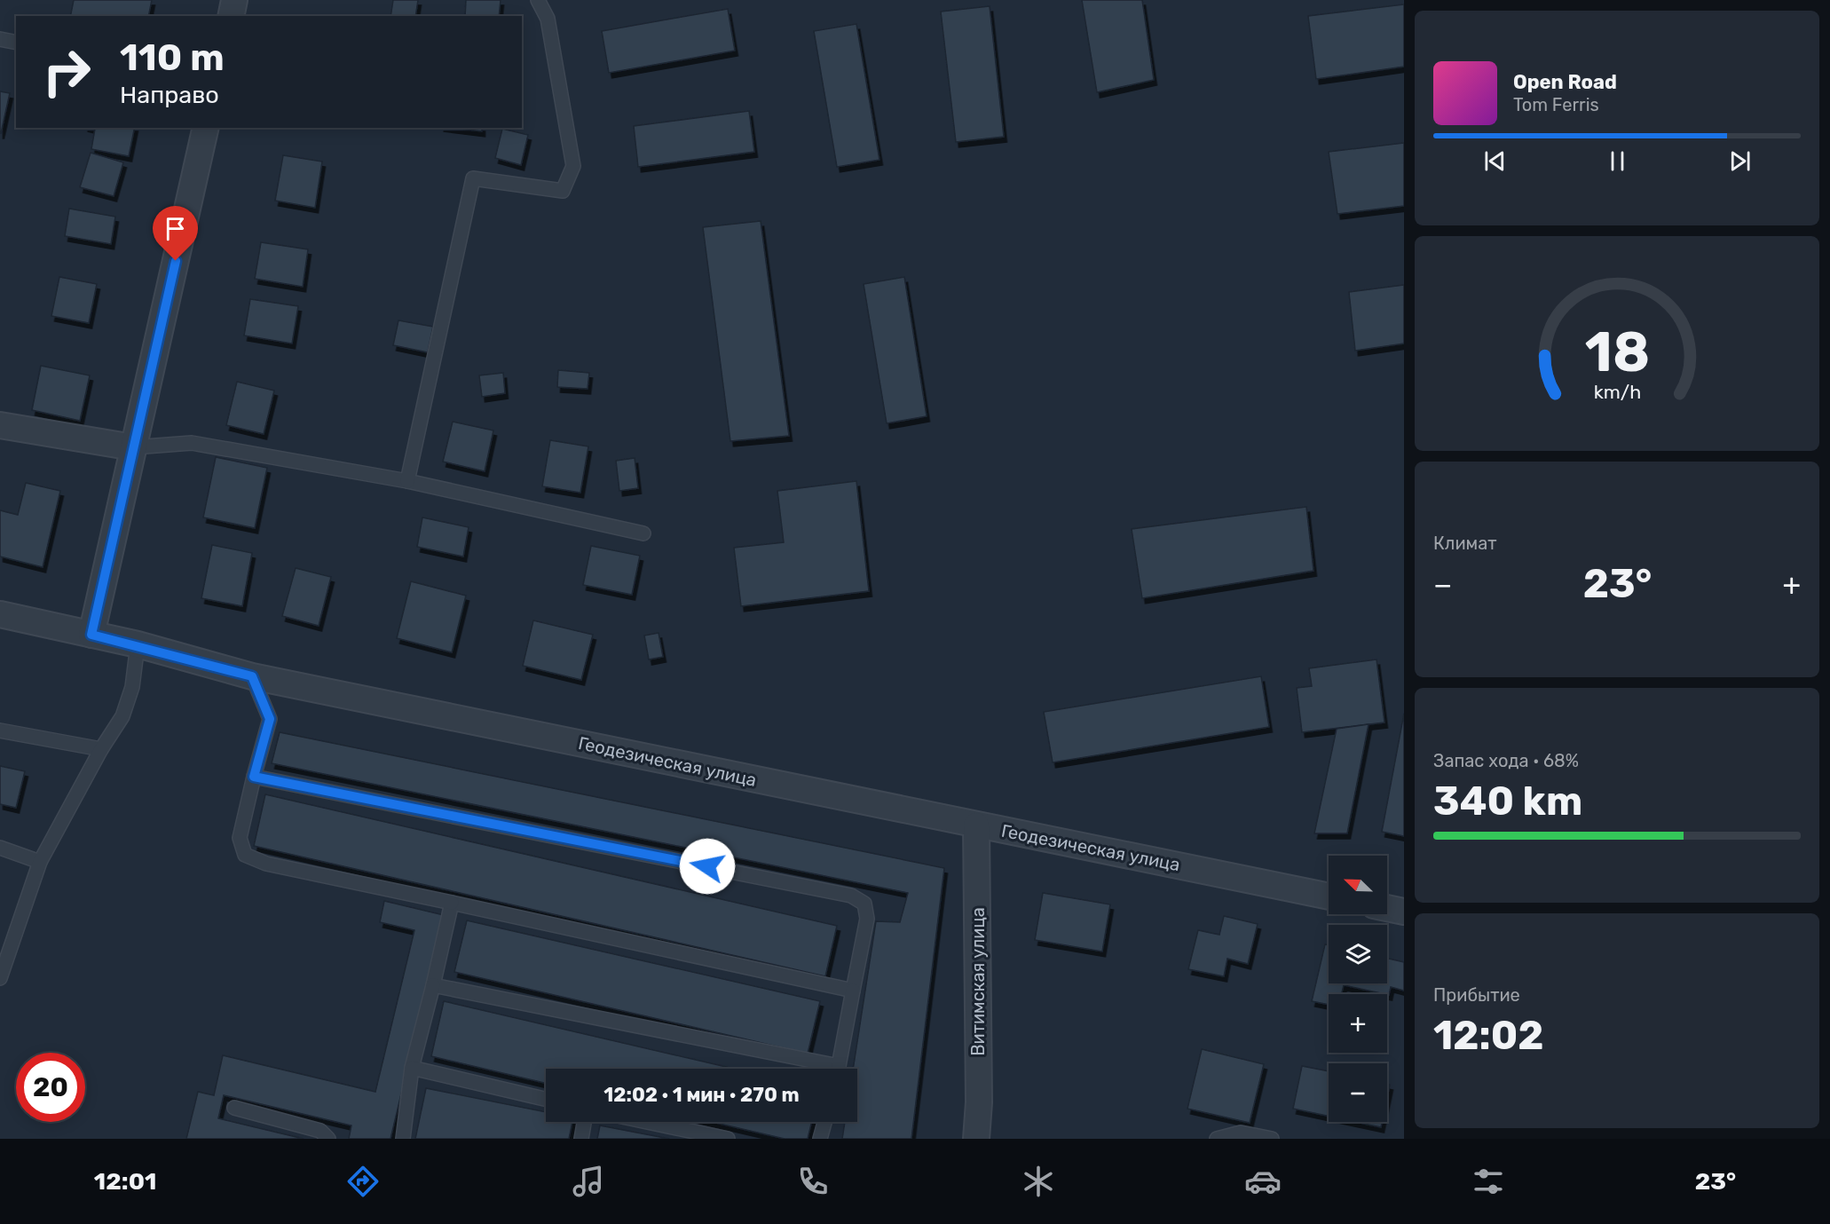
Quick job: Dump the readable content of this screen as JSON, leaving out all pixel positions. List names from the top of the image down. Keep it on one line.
{"streets":{"street":["Геодезическая улица","Витимская улица"]},"crossings":[["Геодезическая улица","Витимская улица"]],"north":"top left","page":{"turn":["110 m","Направо"],"song":["Open Road","Tom Ferris"],"tile":["Климат",["Запас хода · 68%","340 km"],["Прибытие","12:02"]],"heat":["−","23°","+"],"map_buttons":["+","−"],"limit":"20","trip":"12:02 · 1 мин · 270 m","tabs":["12:01","23°"],"gauge":["18","km/h"]}}
